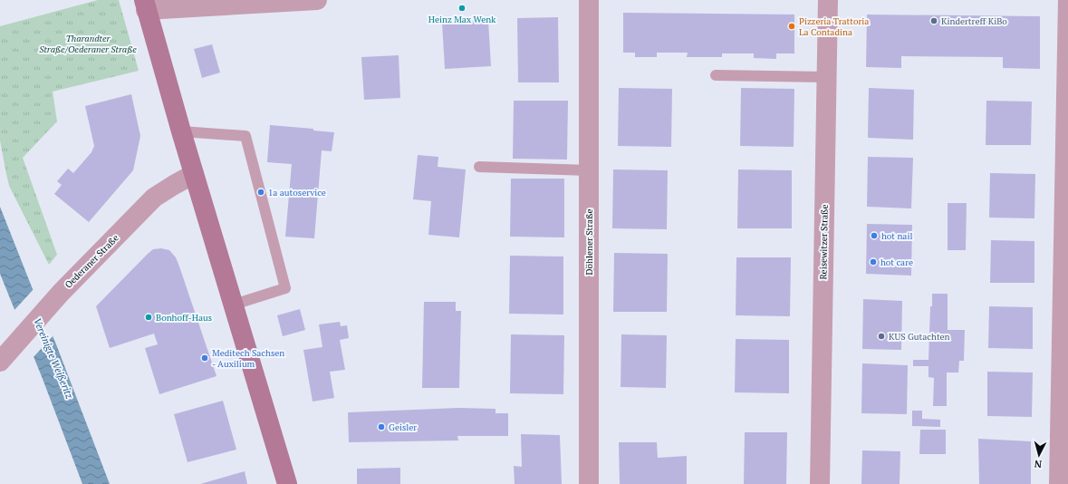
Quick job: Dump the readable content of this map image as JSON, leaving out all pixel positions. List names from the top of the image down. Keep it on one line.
{"streets":{"street":["Döhlener Straße","Reisewitzer Straße","Oederaner Straße"]},"water":["Vereinigte Weißeritz"],"parks":["Tharandter Straße/Oederaner Straße"],"places":["Heinz Max Wenk","Kindertreff KiBo","Pizzeria Trattoria La Contadina","1a autoservice","hot nail","hot care","Bonhoff-Haus","KUS Gutachten","Meditech Sachsen - Auxilium","Geisler"],"north":"bottom"}
